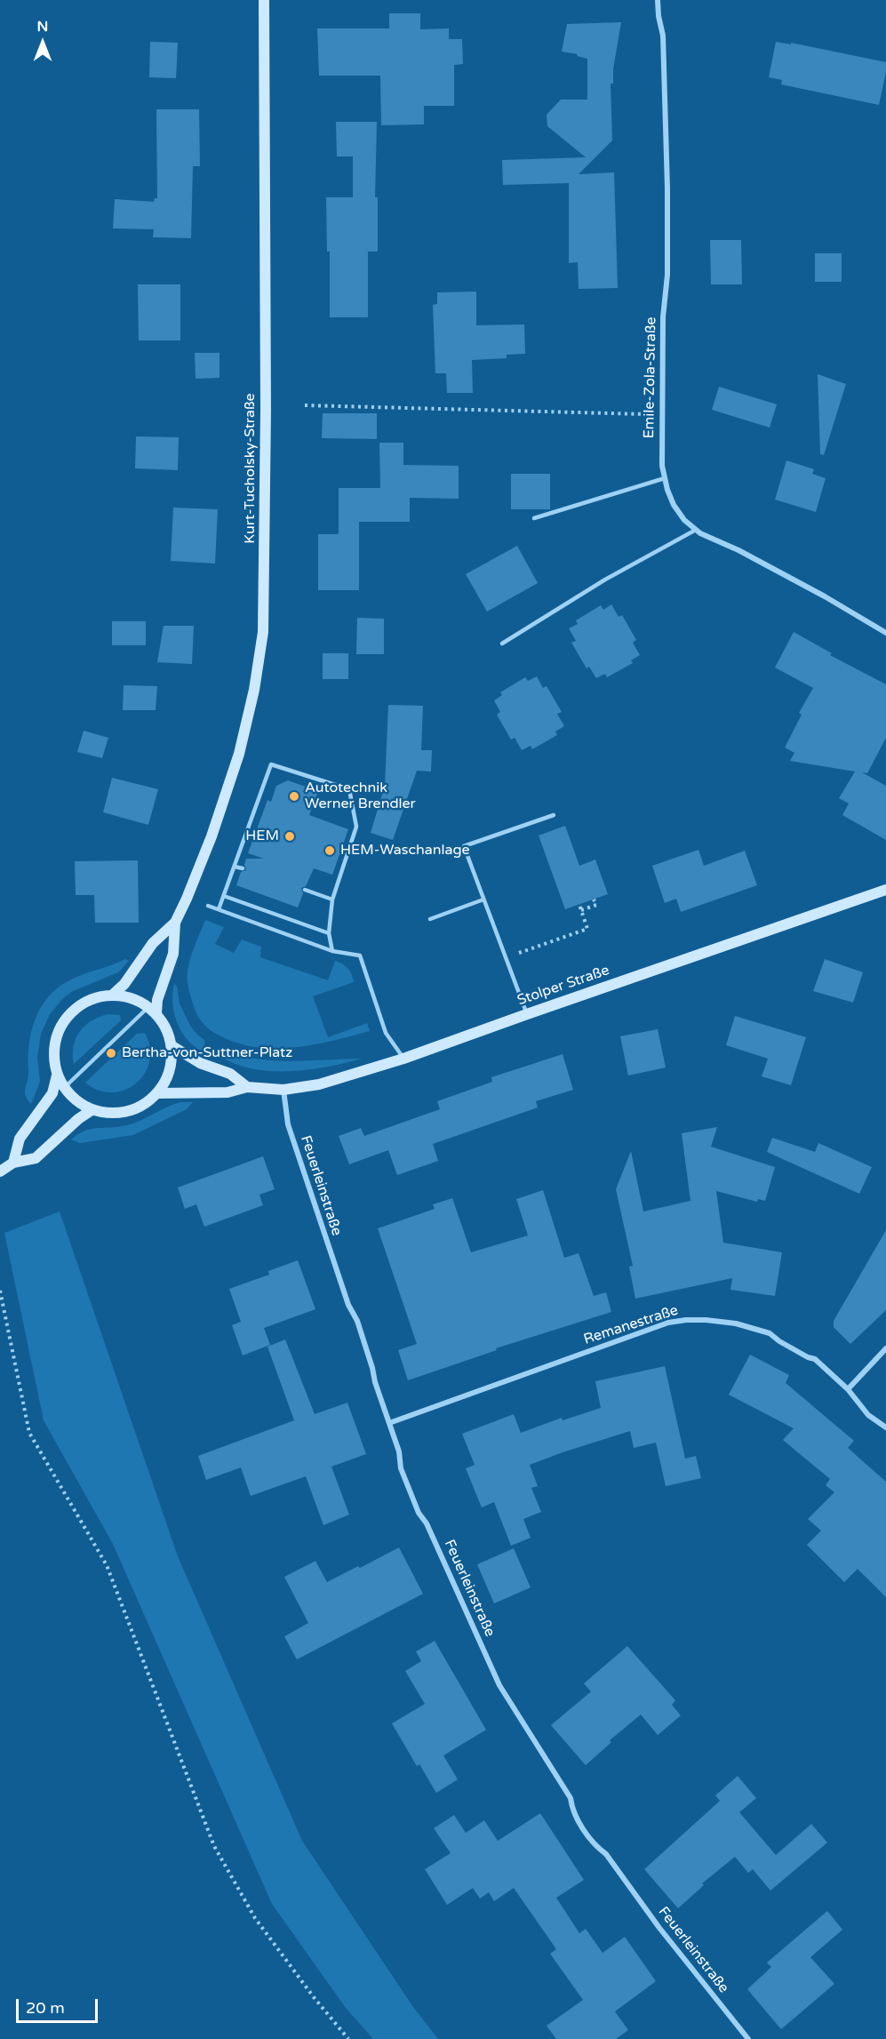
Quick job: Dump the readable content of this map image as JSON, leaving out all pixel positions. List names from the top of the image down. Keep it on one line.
{"streets":{"main road":["Kurt-Tucholsky-Straße","Stolper Straße"],"street":["Emile-Zola-Straße","Feuerleinstraße","Remanestraße"]},"crossings":[["Stolper Straße","Feuerleinstraße"],["Feuerleinstraße","Remanestraße"]],"places":["Autotechnik Werner Brendler","HEM","HEM-Waschanlage","Bertha-von-Suttner-Platz"],"scale_bar":"20 m","north":"top"}
